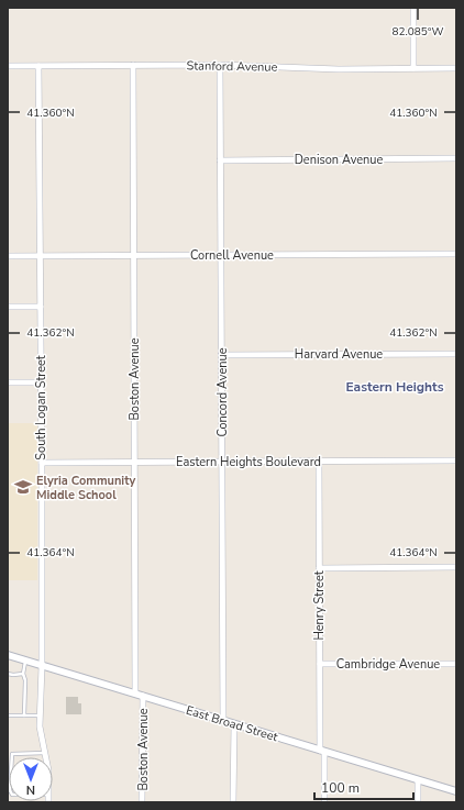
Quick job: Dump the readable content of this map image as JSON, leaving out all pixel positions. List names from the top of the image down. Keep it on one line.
{"streets":{"street":["Stanford Avenue","Denison Avenue","Cornell Avenue","Harvard Avenue","Boston Avenue","Concord Avenue","South Logan Street","Eastern Heights Boulevard","Henry Street","Cambridge Avenue","East Broad Street"]},"crossings":[["Stanford Avenue","Boston Avenue"],["Stanford Avenue","Concord Avenue"],["Stanford Avenue","South Logan Street"],["Denison Avenue","Concord Avenue"],["Cornell Avenue","Boston Avenue"],["Cornell Avenue","Concord Avenue"],["Cornell Avenue","South Logan Street"],["Harvard Avenue","Concord Avenue"],["Boston Avenue","Eastern Heights Boulevard"],["Boston Avenue","East Broad Street"],["Concord Avenue","Eastern Heights Boulevard"],["Concord Avenue","East Broad Street"],["South Logan Street","Eastern Heights Boulevard"],["South Logan Street","East Broad Street"],["Eastern Heights Boulevard","Henry Street"],["Henry Street","Cambridge Avenue"],["Henry Street","East Broad Street"]],"districts":["Eastern Heights"],"places":{"school or university":["Elyria Community Middle School"]},"scale_bar":"100 m","north":"bottom","coordinates":["82.085°W","41.360°N","41.362°N","41.364°N"]}
